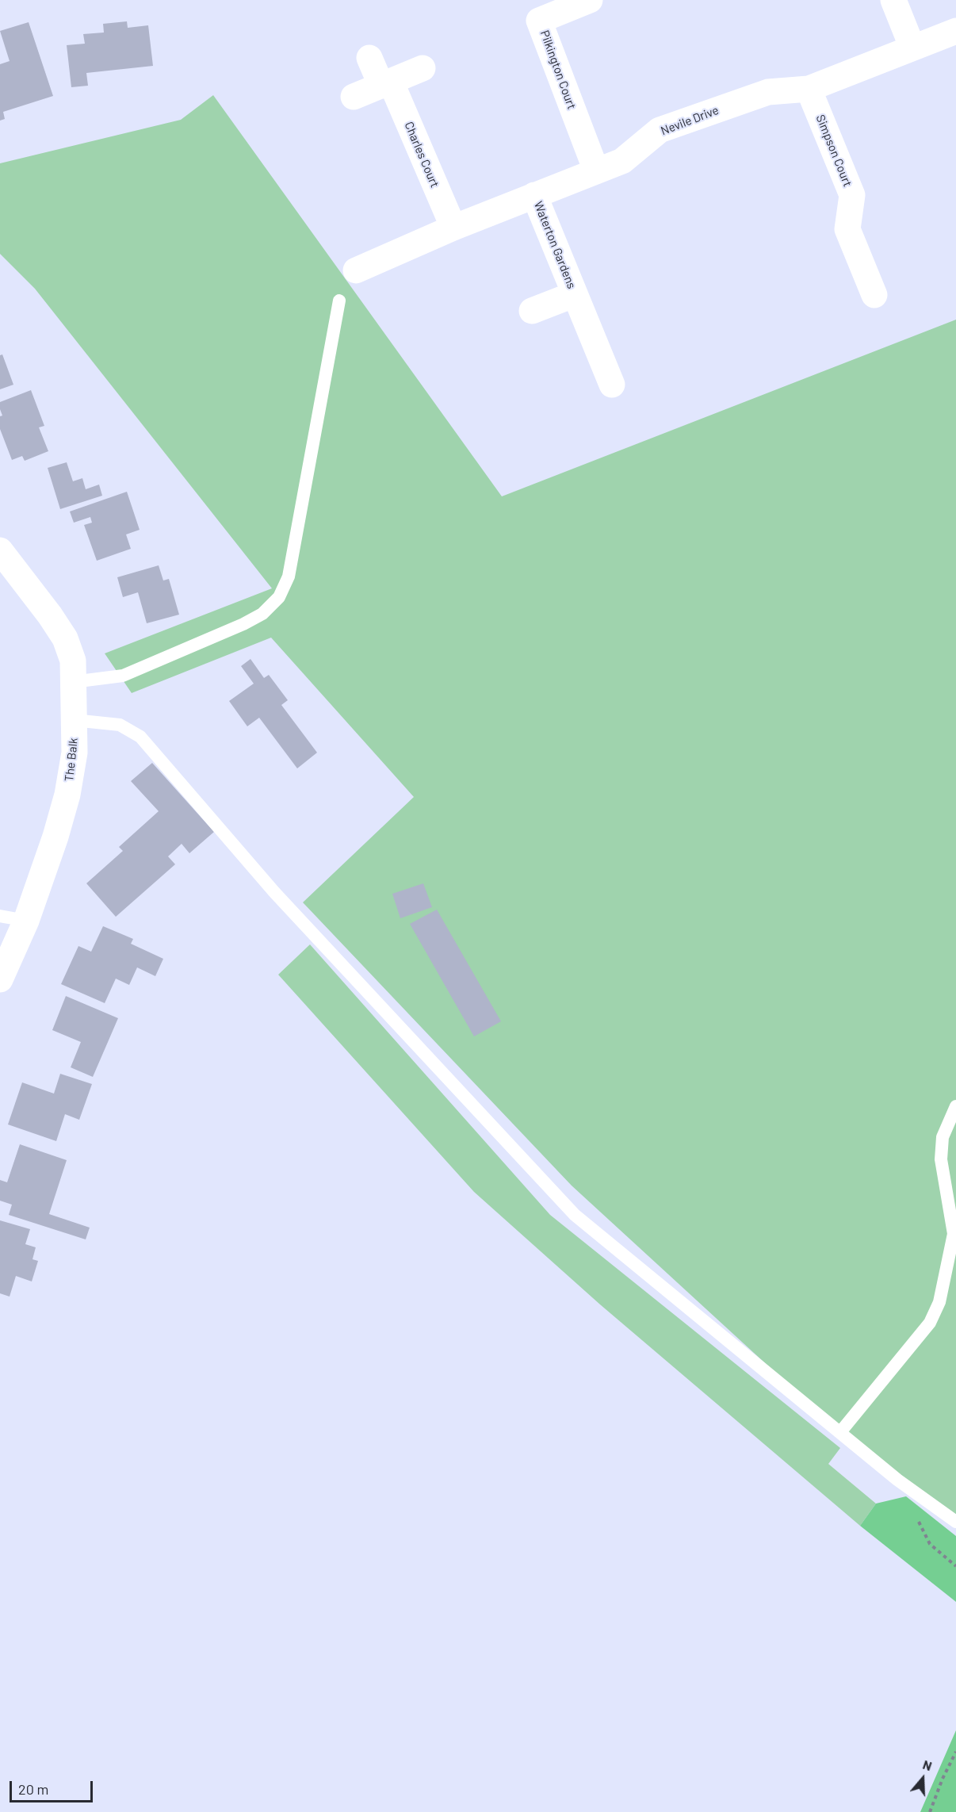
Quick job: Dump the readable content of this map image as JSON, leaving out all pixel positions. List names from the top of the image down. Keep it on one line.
{"streets":{"street":["Pilkington Court","Nevile Drive","Simpson Court","Charles Court","Waterton Gardens","The Balk"]},"crossings":[["Pilkington Court","Nevile Drive"],["Nevile Drive","Simpson Court"],["Nevile Drive","Charles Court"],["Nevile Drive","Waterton Gardens"]],"scale_bar":"20 m","north":"top"}
